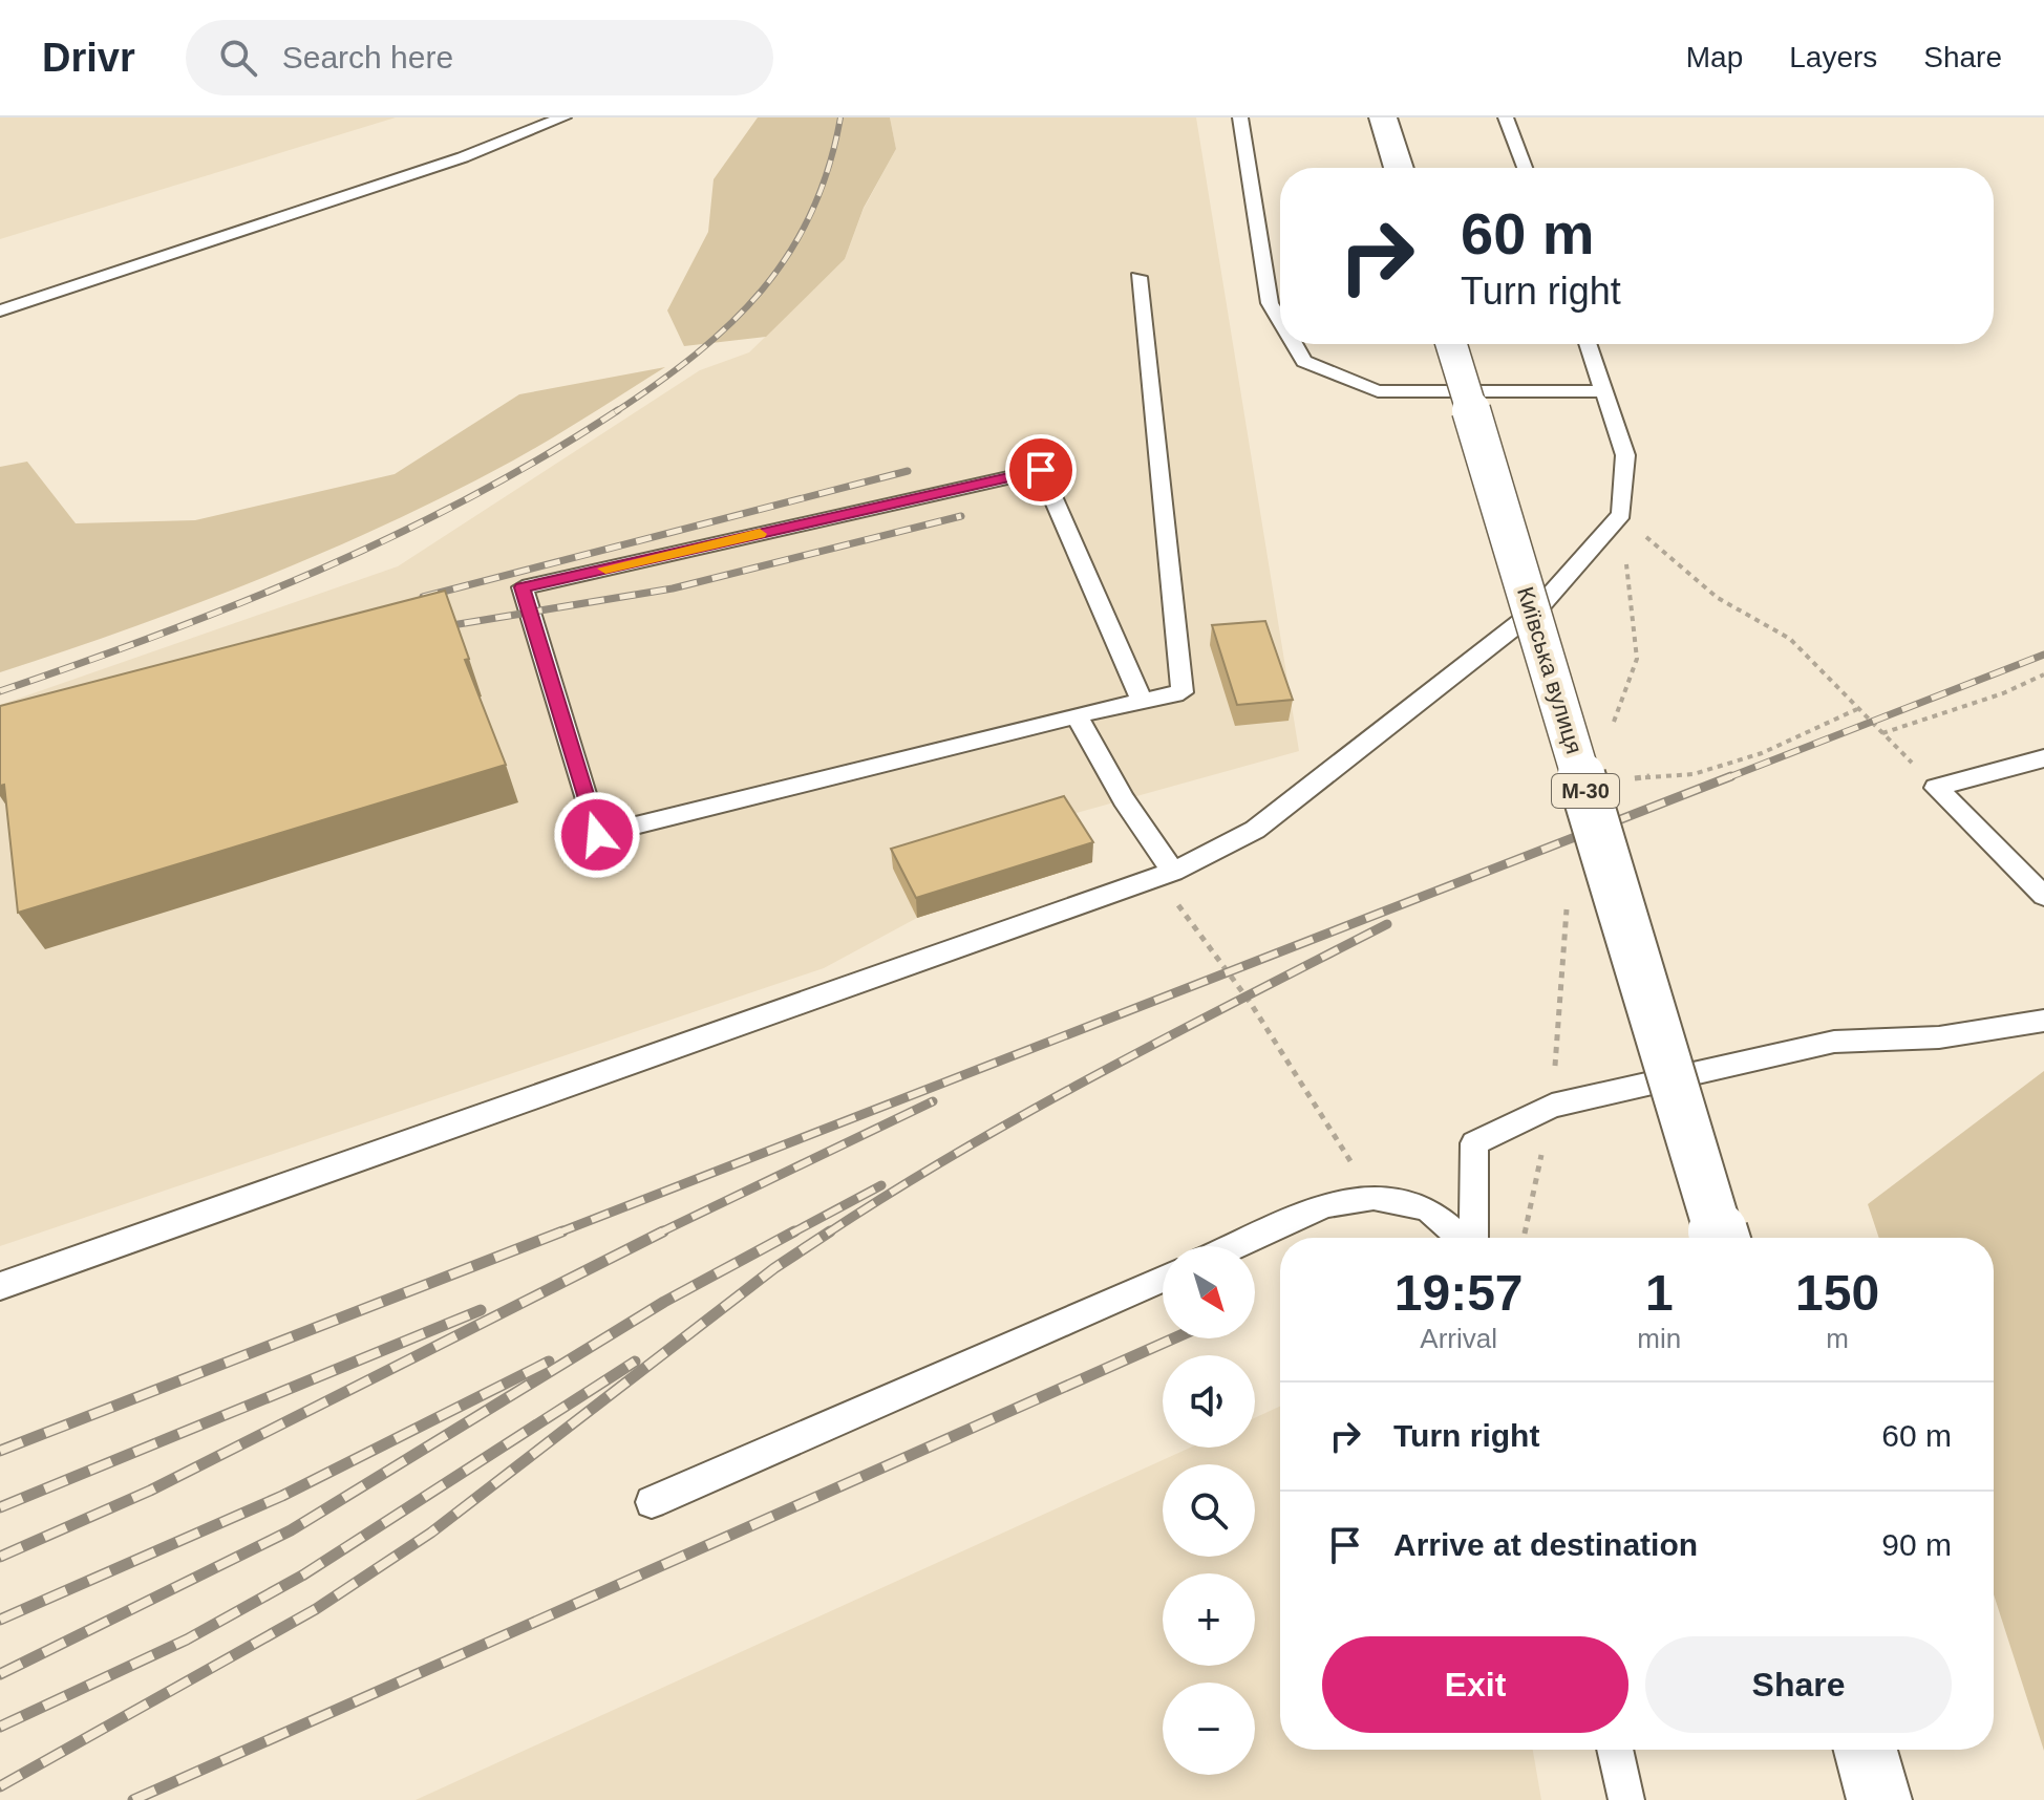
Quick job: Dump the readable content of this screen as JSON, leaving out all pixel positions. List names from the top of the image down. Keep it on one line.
{"streets":{"highway":["Київська вулиця","М-30"]},"north":"bottom right","page":{"header":"Drivr","search":"Search here","nav":["Map","Layers","Share"],"turn":["60 m","Turn right"],"eta":["19:57","Arrival","1","min","150","m"],"map_buttons":["+","−"],"list":[{"name":"Turn right","value":"60 m"},{"name":"Arrive at destination","value":"90 m"}],"buttons":["Exit","Share"]}}
